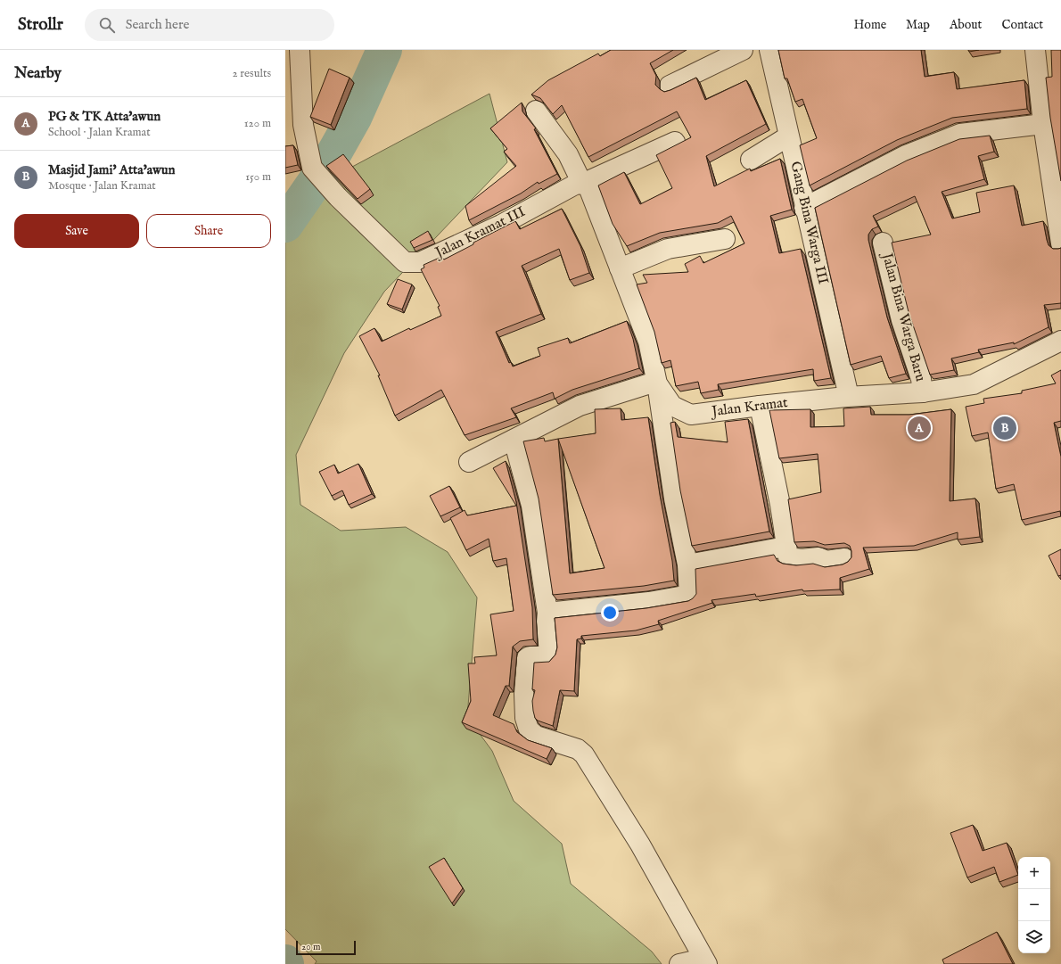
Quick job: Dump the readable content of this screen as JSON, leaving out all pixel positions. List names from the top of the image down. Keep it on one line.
{"streets":{"street":["Gang Bina Warga III","Jalan Kramat III","Jalan Bina Warga Baru","Jalan Kramat"]},"crossings":[["Gang Bina Warga III","Jalan Kramat"],["Jalan Kramat III","Jalan Kramat"],["Jalan Bina Warga Baru","Jalan Kramat"]],"scale_bar":"20 m","page":{"header":"Strollr","search":"Search here","nav":["Home","Map","About","Contact"],"heading":["Nearby","2 results"],"list":[{"mark":"A","name":"PG & TK Atta'awun","note":"School · Jalan Kramat","value":"120 m"},{"mark":"B","name":"Masjid Jami' Atta'awun","note":"Mosque · Jalan Kramat","value":"150 m"}],"buttons":["Save","Share"],"pins":["A","B"],"map_buttons":["+","−"],"scale":"20 m"}}
